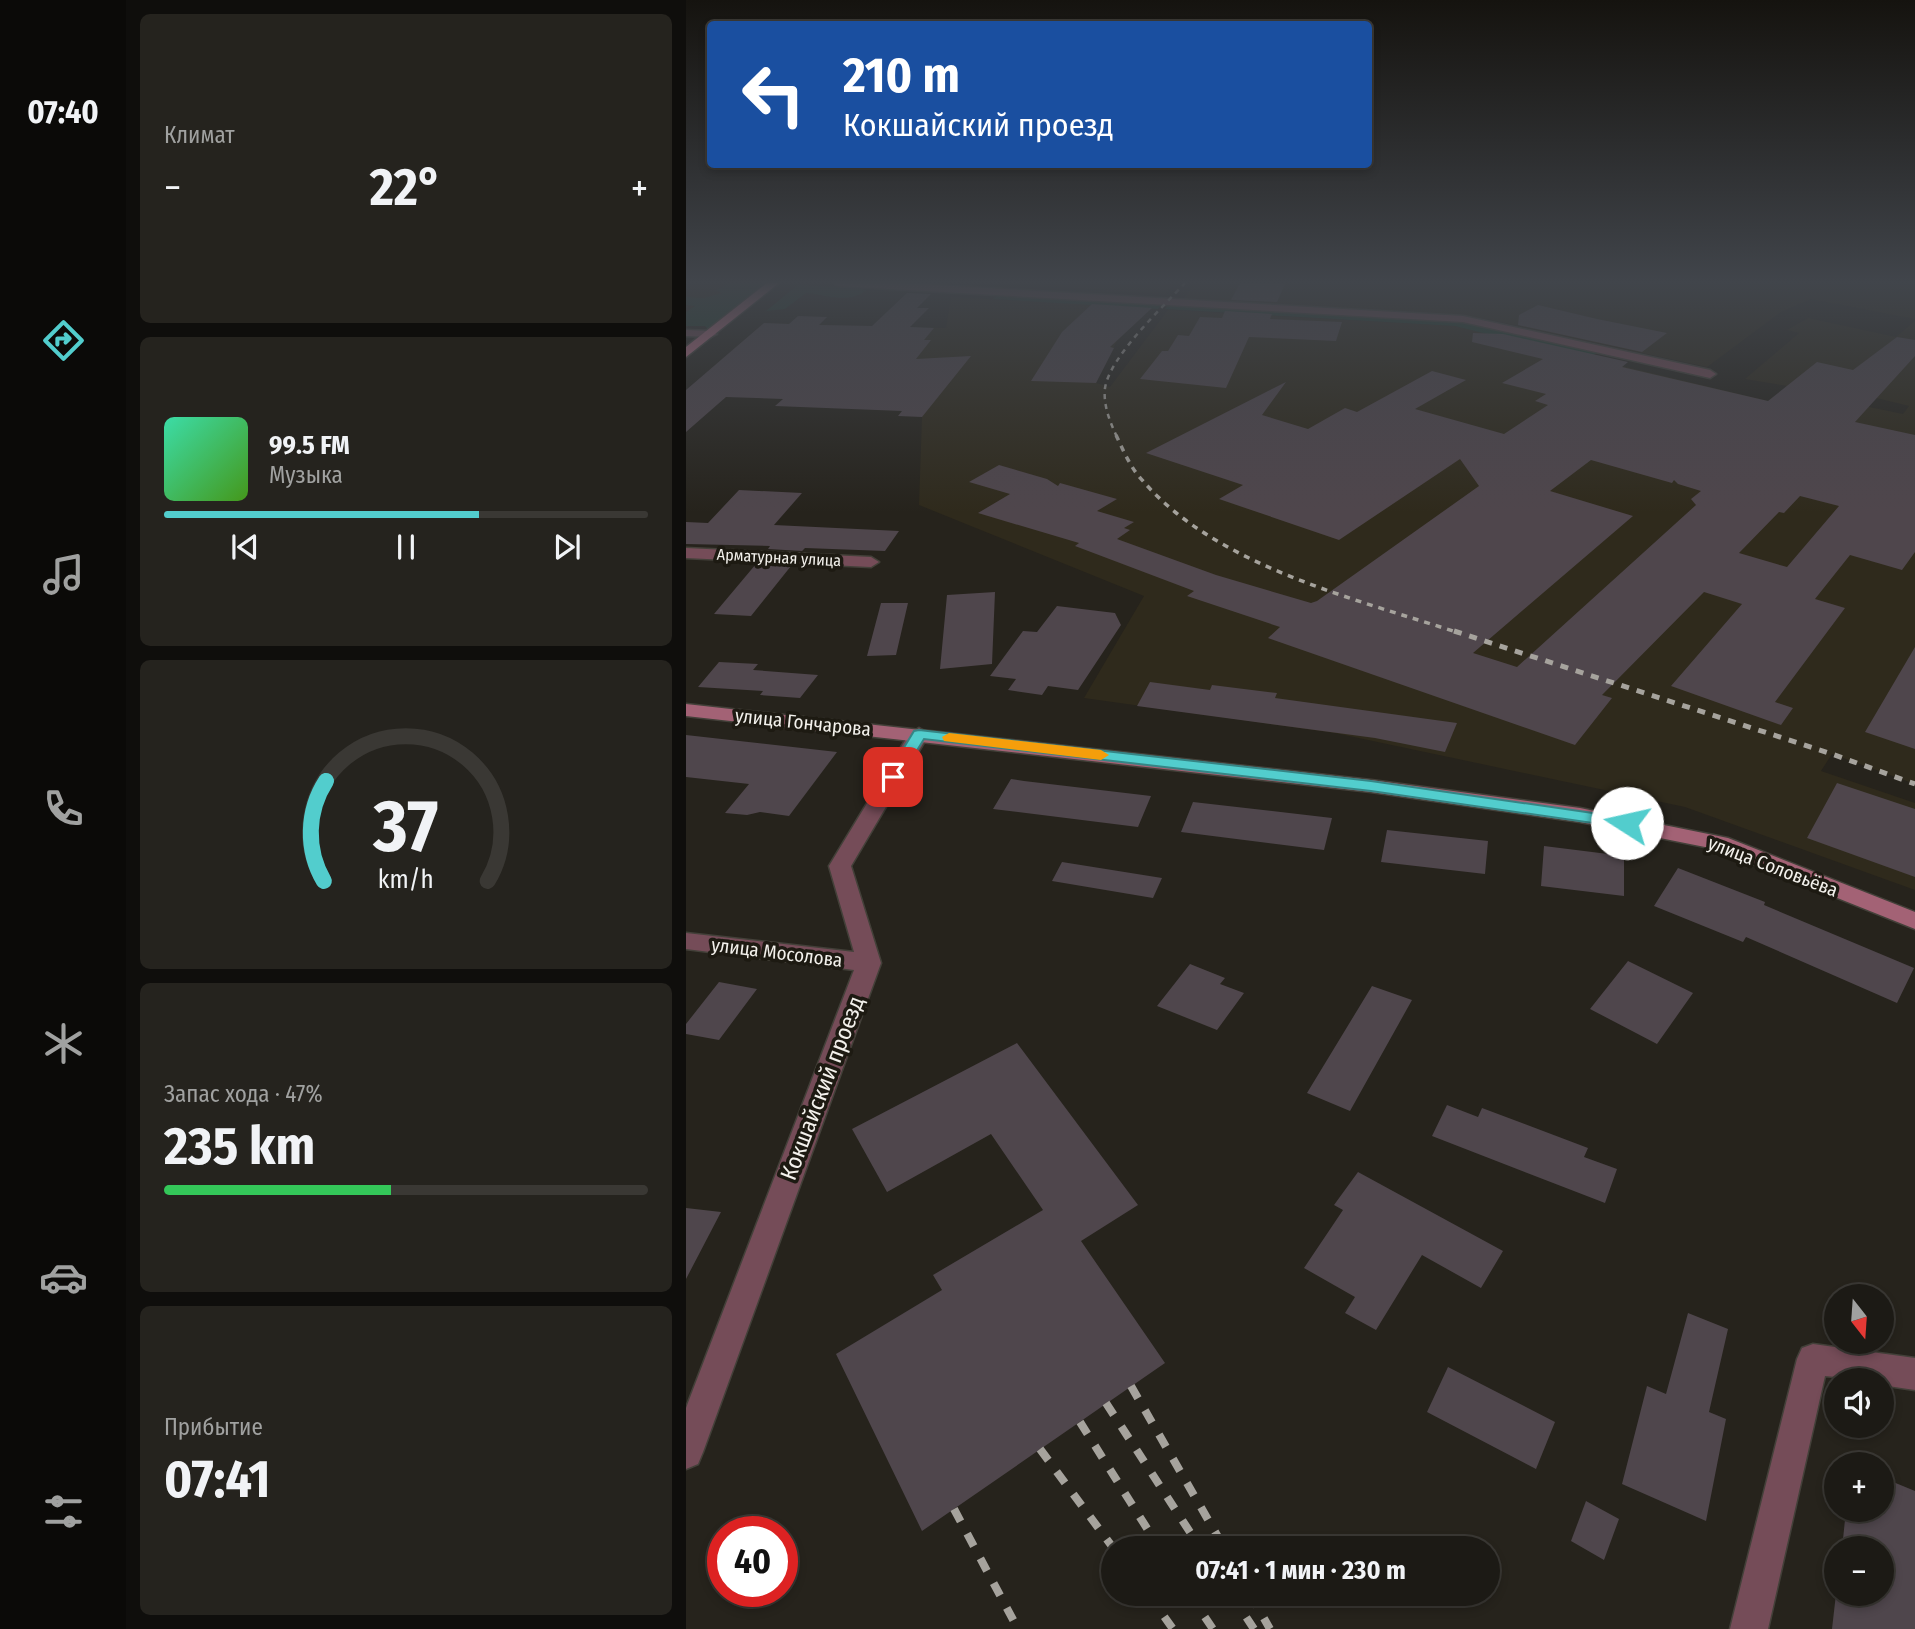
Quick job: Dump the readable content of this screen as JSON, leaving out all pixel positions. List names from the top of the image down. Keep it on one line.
{"streets":{"street":["Арматурная улица","улица Гончарова","улица Соловьёва","улица Мосолова","Кокшайский проезд"]},"crossings":[["улица Гончарова","улица Соловьёва"],["улица Мосолова","Кокшайский проезд"]],"north":"bottom","page":{"tabs":"07:40","tile":["Климат",["Запас хода · 47%","235 km"],["Прибытие","07:41"]],"turn":["210 m","Кокшайский проезд"],"heat":["−","22°","+"],"song":["99.5 FM","Музыка"],"map_buttons":["+","−"],"limit":"40","trip":"07:41 · 1 мин · 230 m","gauge":["37","km/h"]}}
